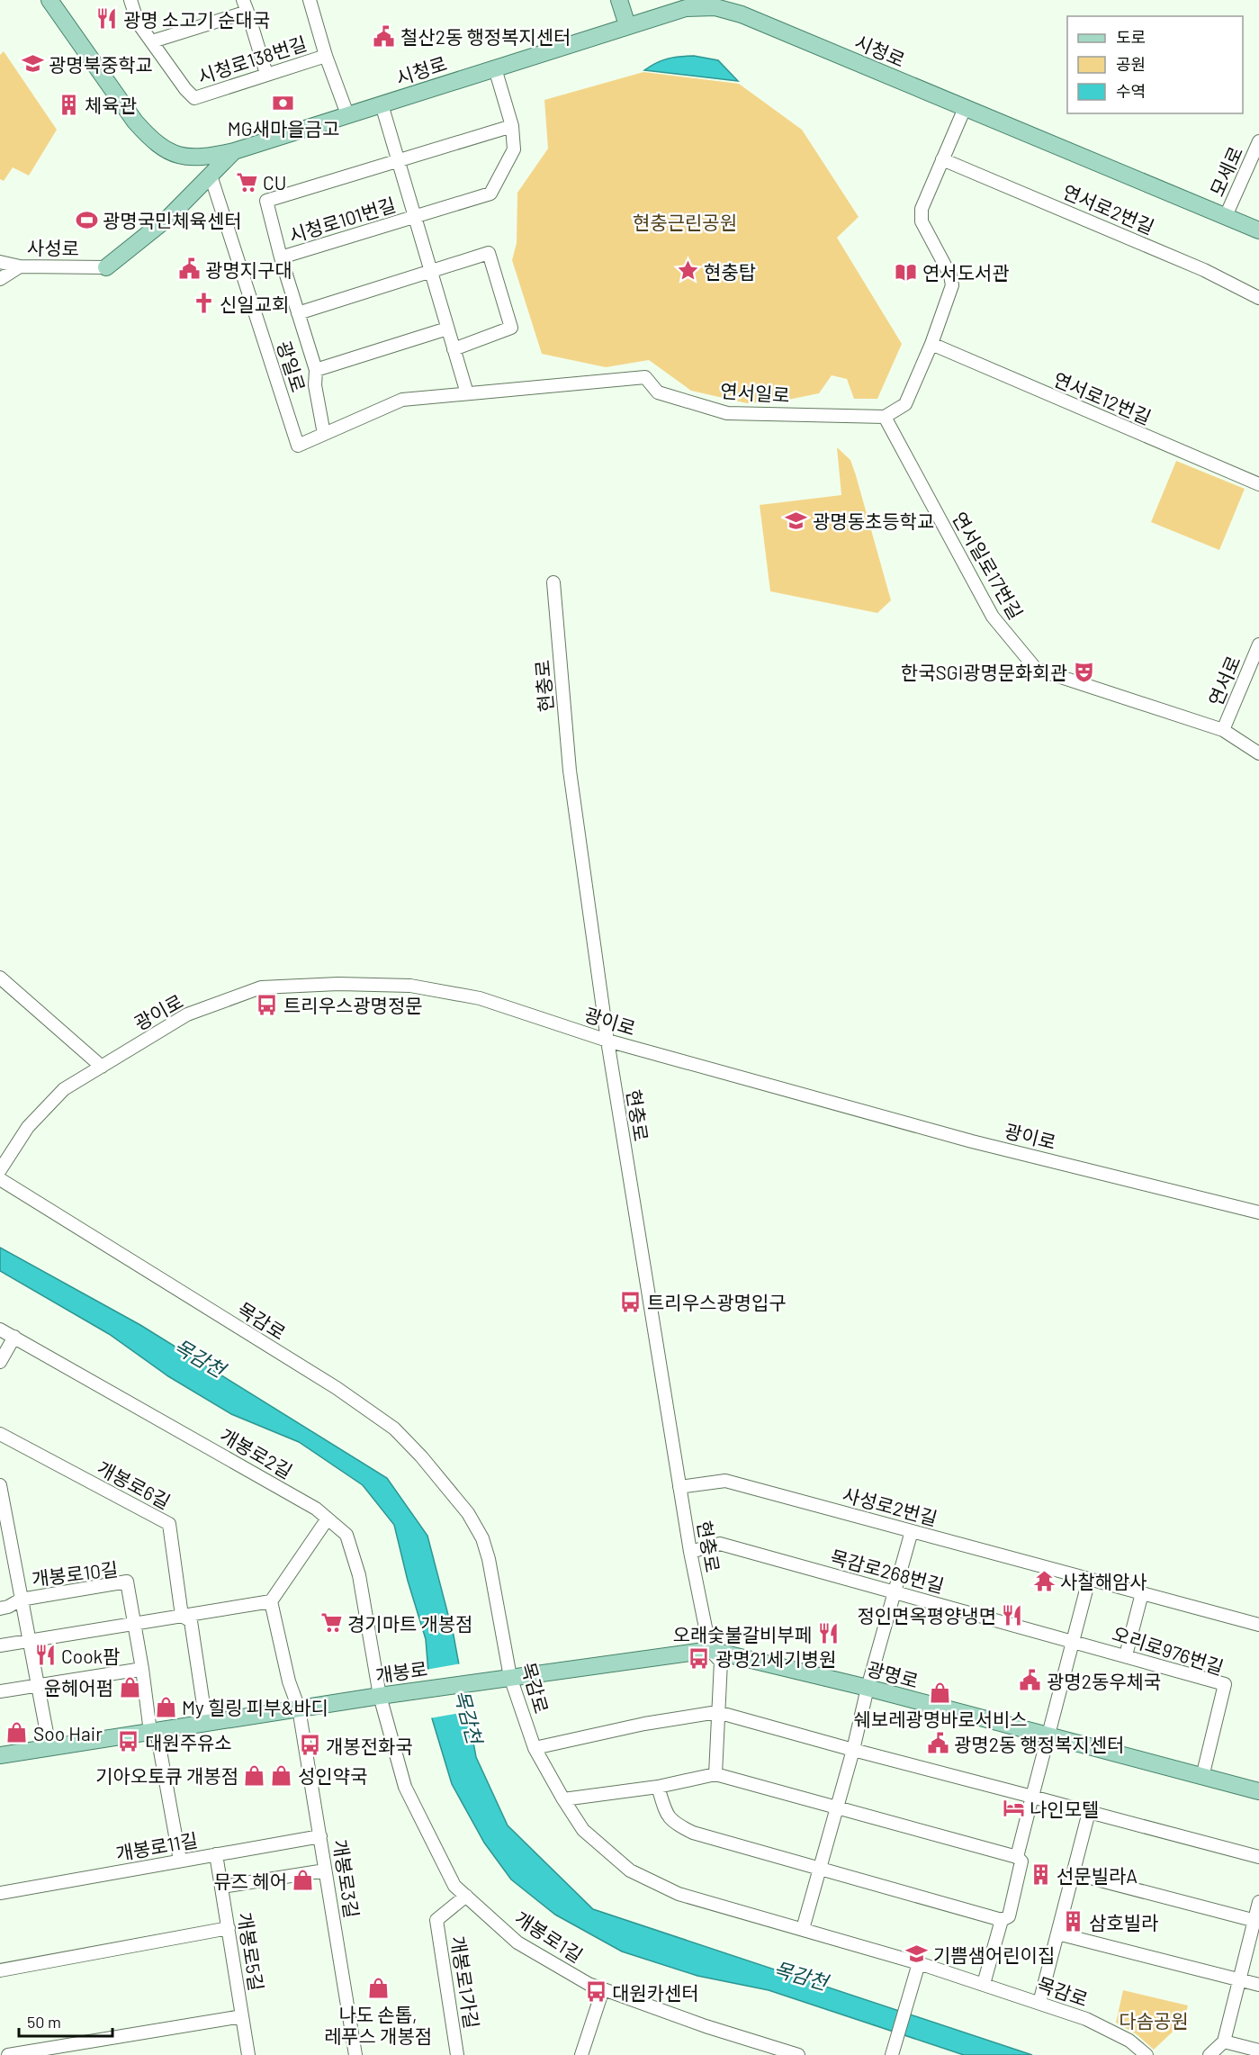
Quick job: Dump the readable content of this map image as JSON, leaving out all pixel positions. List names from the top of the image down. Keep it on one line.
{"streets":{"main road":["시청로","개봉로","광명로"],"street":["시청로138번길","모세로","연서로2번길","시청로101번길","사성로","광일로","연서일로","연서로12번길","연서일로17번길","연서로","현충로","광이로","목감로","개봉로2길","개봉로6길","사성로2번길","목감로268번길","개봉로10길","오리로976번길","개봉로11길","개봉로3길","개봉로1길","개봉로5길","개봉로1가길"]},"crossings":[["시청로","모세로"],["시청로","시청로101번길"],["시청로101번길","연서일로"],["광일로","연서일로"],["연서일로","연서일로17번길"],["연서일로17번길","연서로"],["현충로","광이로"],["현충로","사성로2번길"],["현충로","목감로268번길"],["현충로","광명로"],["목감로","개봉로"],["목감로","광명로"],["개봉로2길","개봉로"],["개봉로2길","개봉로1길"],["개봉로6길","개봉로"],["목감로268번길","오리로976번길"],["개봉로10길","개봉로"],["오리로976번길","광명로"],["개봉로","광명로"],["개봉로","개봉로3길"],["개봉로","개봉로1길"],["개봉로11길","개봉로3길"],["개봉로11길","개봉로5길"],["개봉로1길","개봉로1가길"]],"water":["목감천"],"parks":["현충근린공원","다솜공원"],"places":{"restaurant":["광명 소고기 순대국","정인면옥평양냉면","오래숯불갈비부페","Cook팜"],"public building":["철산2동 행정복지센터","광명지구대","광명2동우체국","광명2동 행정복지센터"],"school or university":["광명북중학교","광명동초등학교","기쁨샘어린이집"],"bank":["MG새마을금고"],"building":["체육관","선문빌라A","삼호빌라"],"supermarket":["CU","경기마트 개봉점"],"sports":["광명국민체육센터"],"place":["현충탑"],"library":["연서도서관"],"church":["신일교회"],"theatre":["한국SGI광명문화회관"],"bus stop":["트리우스광명정문","트리우스광명입구","광명21세기병원","대원주유소","개봉전화국","대원카센터"],"temple":["사찰해암사"],"shop":["윤헤어펌","쉐보레광명바로서비스","My 힐링 피부&바디","Soo Hair","기아오토큐 개봉점","성인약국","뮤즈 헤어","나도 손톱, 레푸스 개봉점"],"hotel":["나인모텔"]},"legend":["도로","공원","수역"],"scale_bar":"50 m"}
